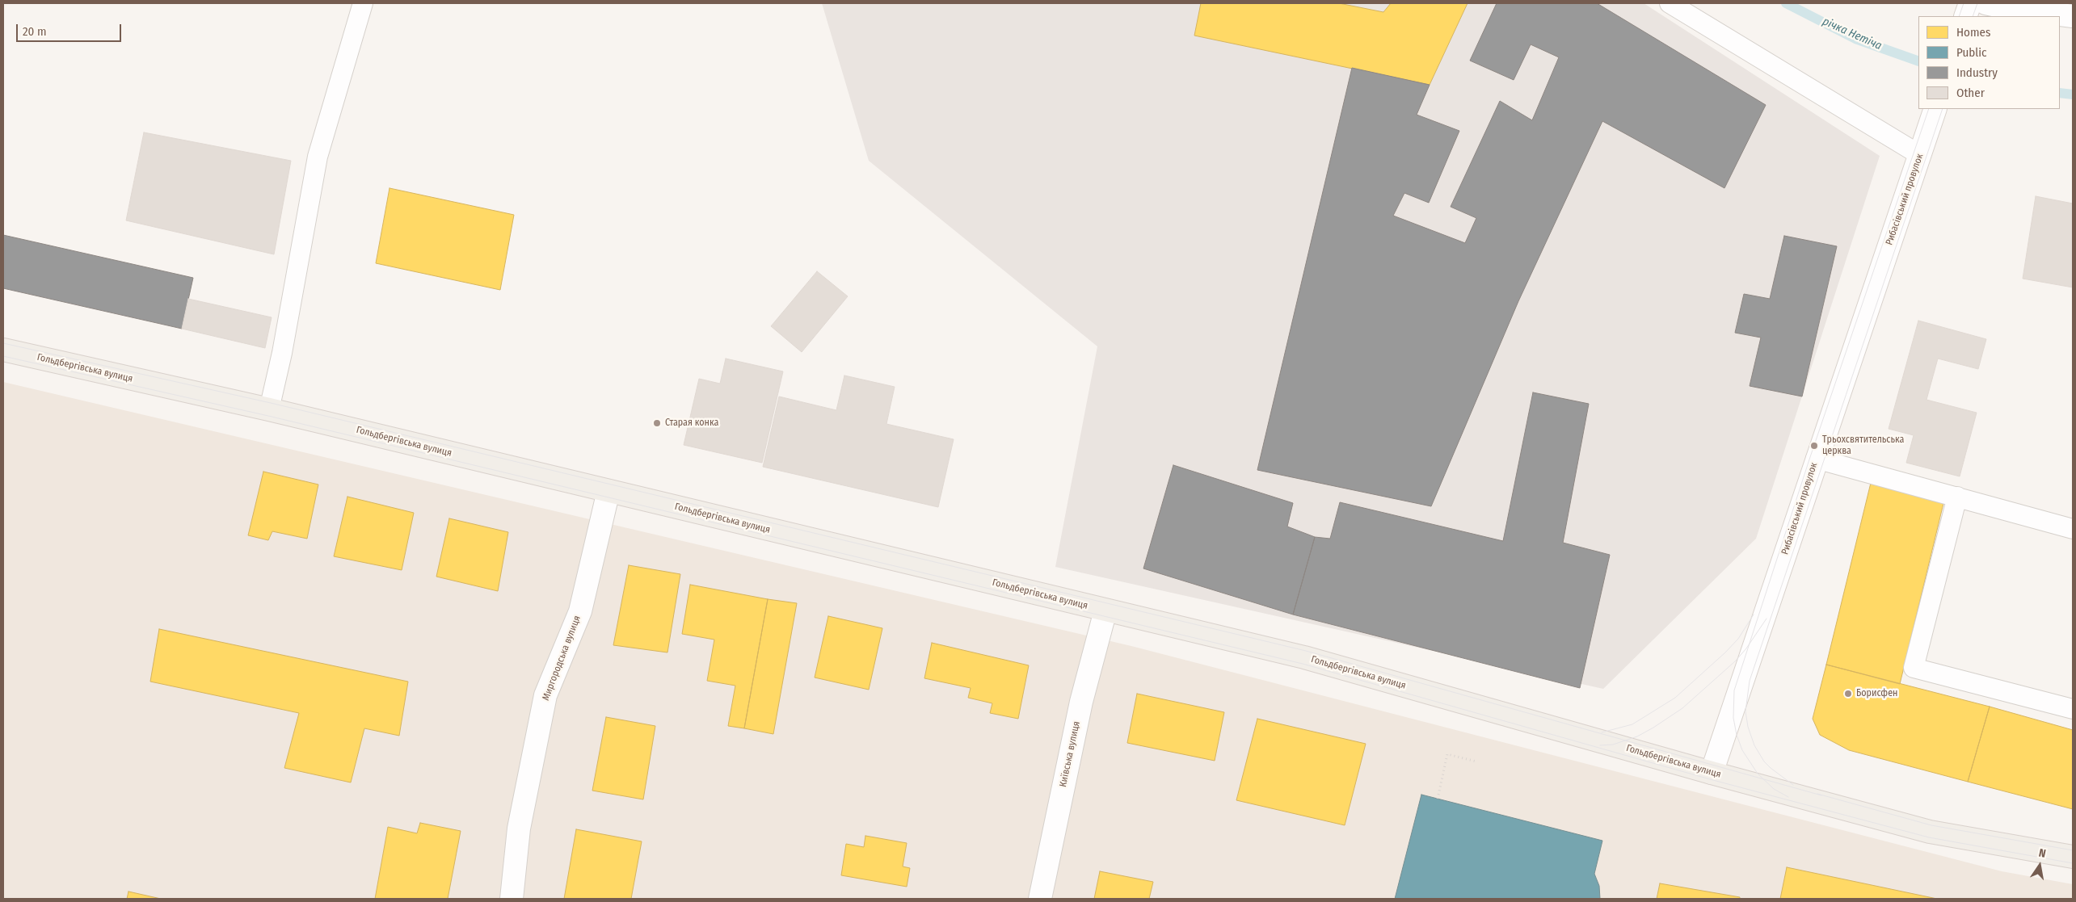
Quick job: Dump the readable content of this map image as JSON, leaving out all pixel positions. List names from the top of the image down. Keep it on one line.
{"streets":{"main road":["Гольдбергівська вулиця"],"street":["Рибасівський провулок","Миргородська вулиця","Київська вулиця"]},"crossings":[["Рибасівський провулок","Гольдбергівська вулиця"],["Гольдбергівська вулиця","Миргородська вулиця"],["Гольдбергівська вулиця","Київська вулиця"]],"water":["річка Нетіча"],"places":["Старая конка","Трьохсвятительська церква","Борисфен"],"legend":["Homes","Public","Industry","Other"],"scale_bar":"20 m","north":"top"}
